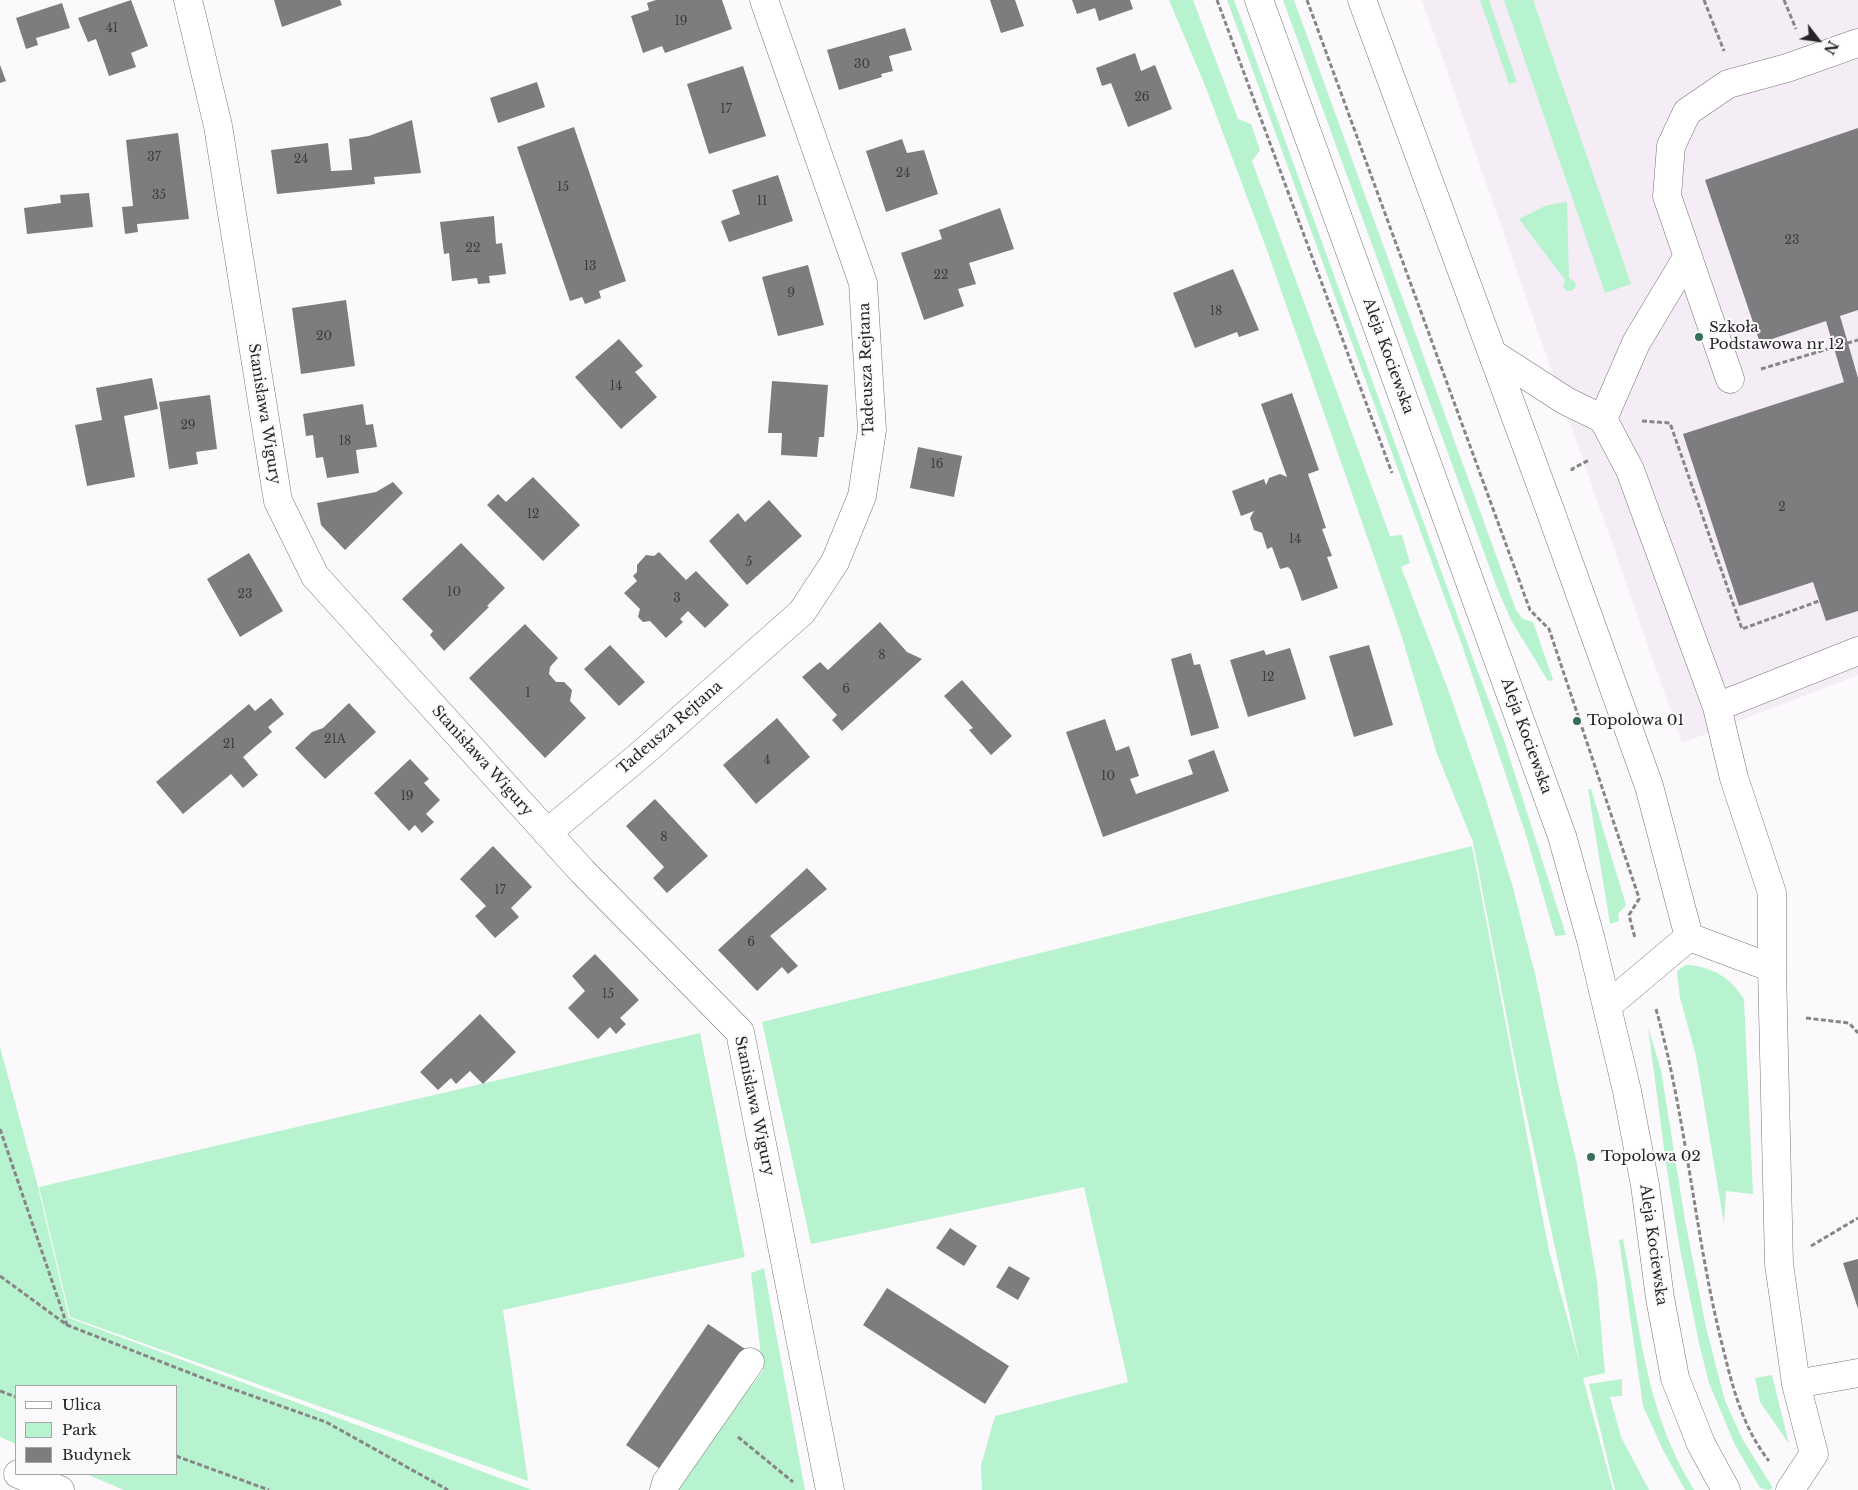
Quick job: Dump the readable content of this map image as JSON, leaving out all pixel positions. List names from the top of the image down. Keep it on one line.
{"streets":{"street":["Aleja Kociewska","Tadeusza Rejtana","Stanisława Wigury"]},"crossings":[["Tadeusza Rejtana","Stanisława Wigury"]],"places":["Szkoła Podstawowa nr 12","Topolowa 01","Topolowa 02"],"house_numbers":["19","41","30","26","17","37","24","24","15","35","11","23","22","13","22","9","18","20","14","29","18","16","2","12","14","5","10","23","3","8","12","6","1","21A","21","4","10","19","8","17","6","15"],"legend":["Ulica","Park","Budynek"],"north":"bottom right"}
